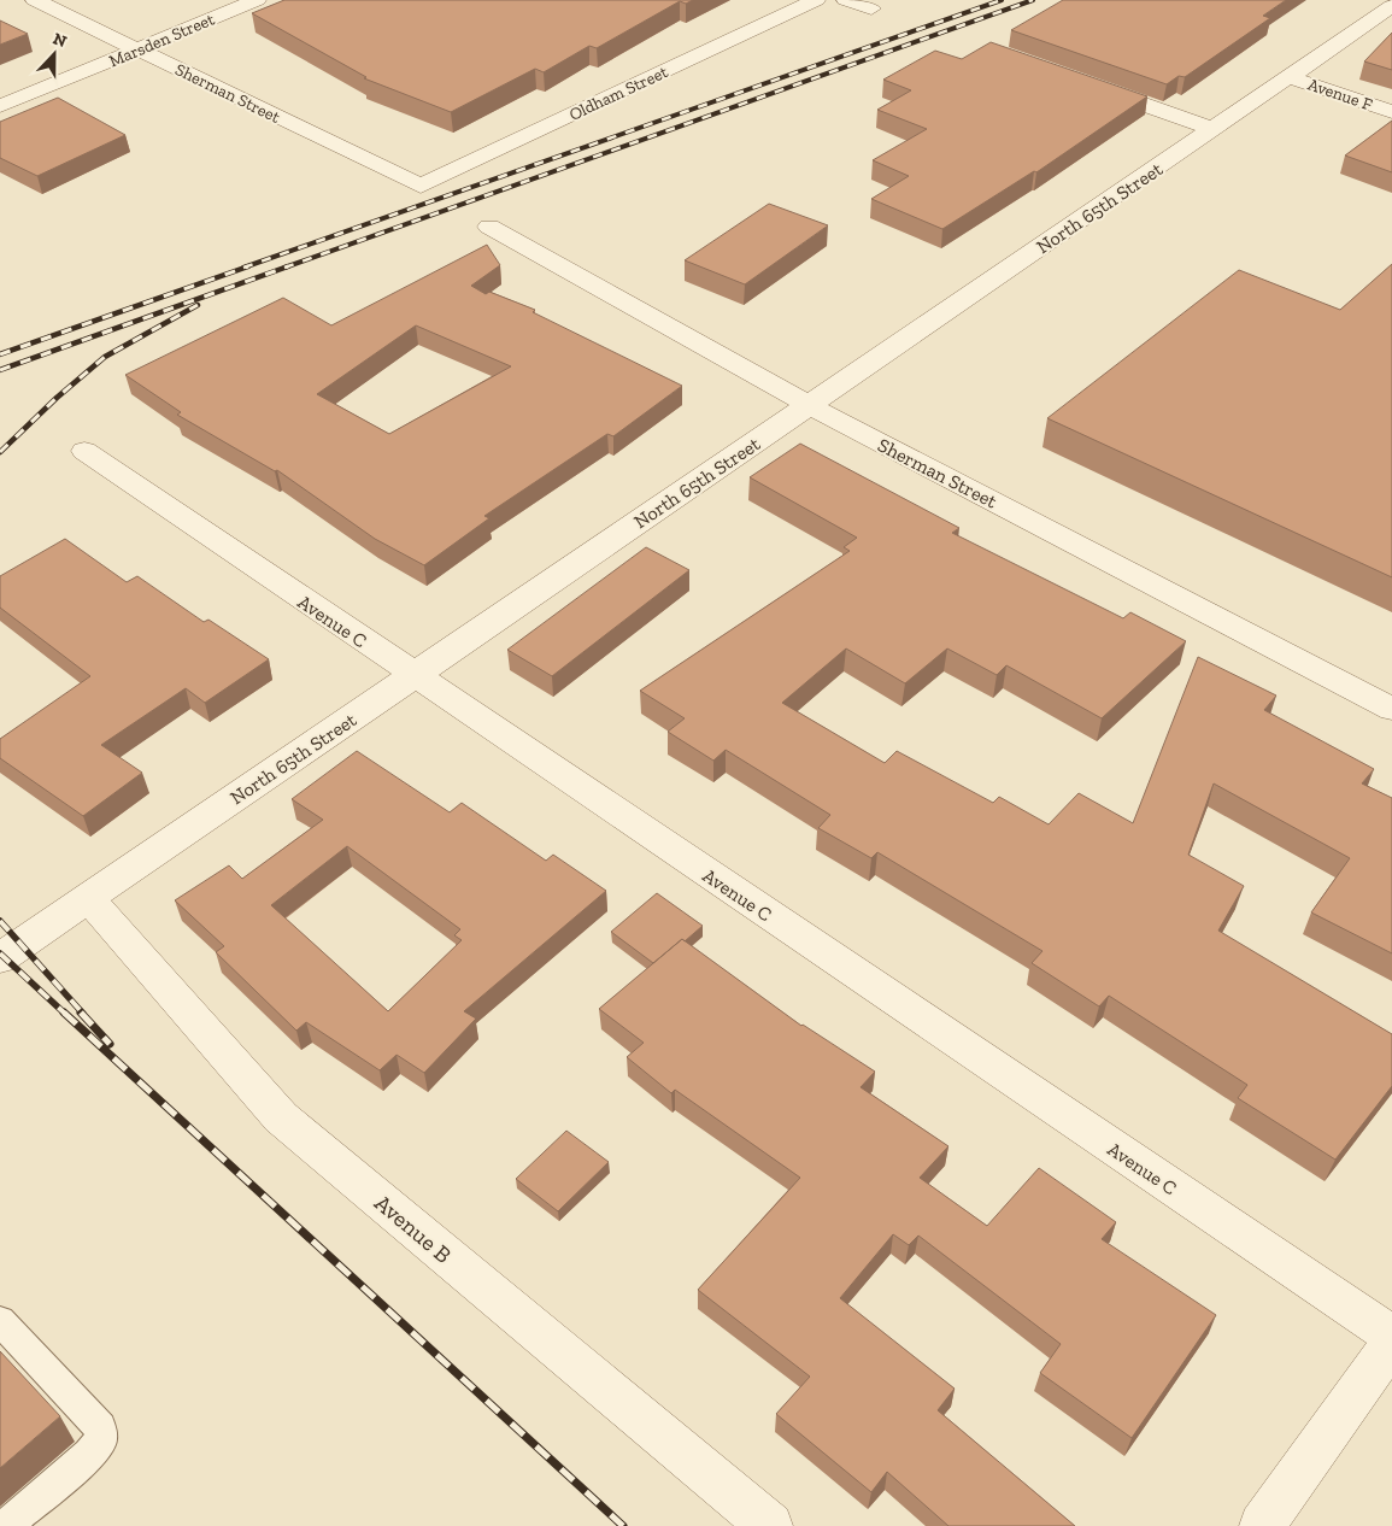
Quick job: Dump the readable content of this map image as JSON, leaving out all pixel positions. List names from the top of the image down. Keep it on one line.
{"streets":{"street":["Marsden Street","Sherman Street","Oldham Street","Avenue F","North 65th Street","Avenue C","Avenue B"]},"crossings":[["Marsden Street","Sherman Street"],["Sherman Street","Oldham Street"],["Sherman Street","North 65th Street"],["Avenue F","North 65th Street"],["North 65th Street","Avenue C"],["North 65th Street","Avenue B"]],"north":"top"}
